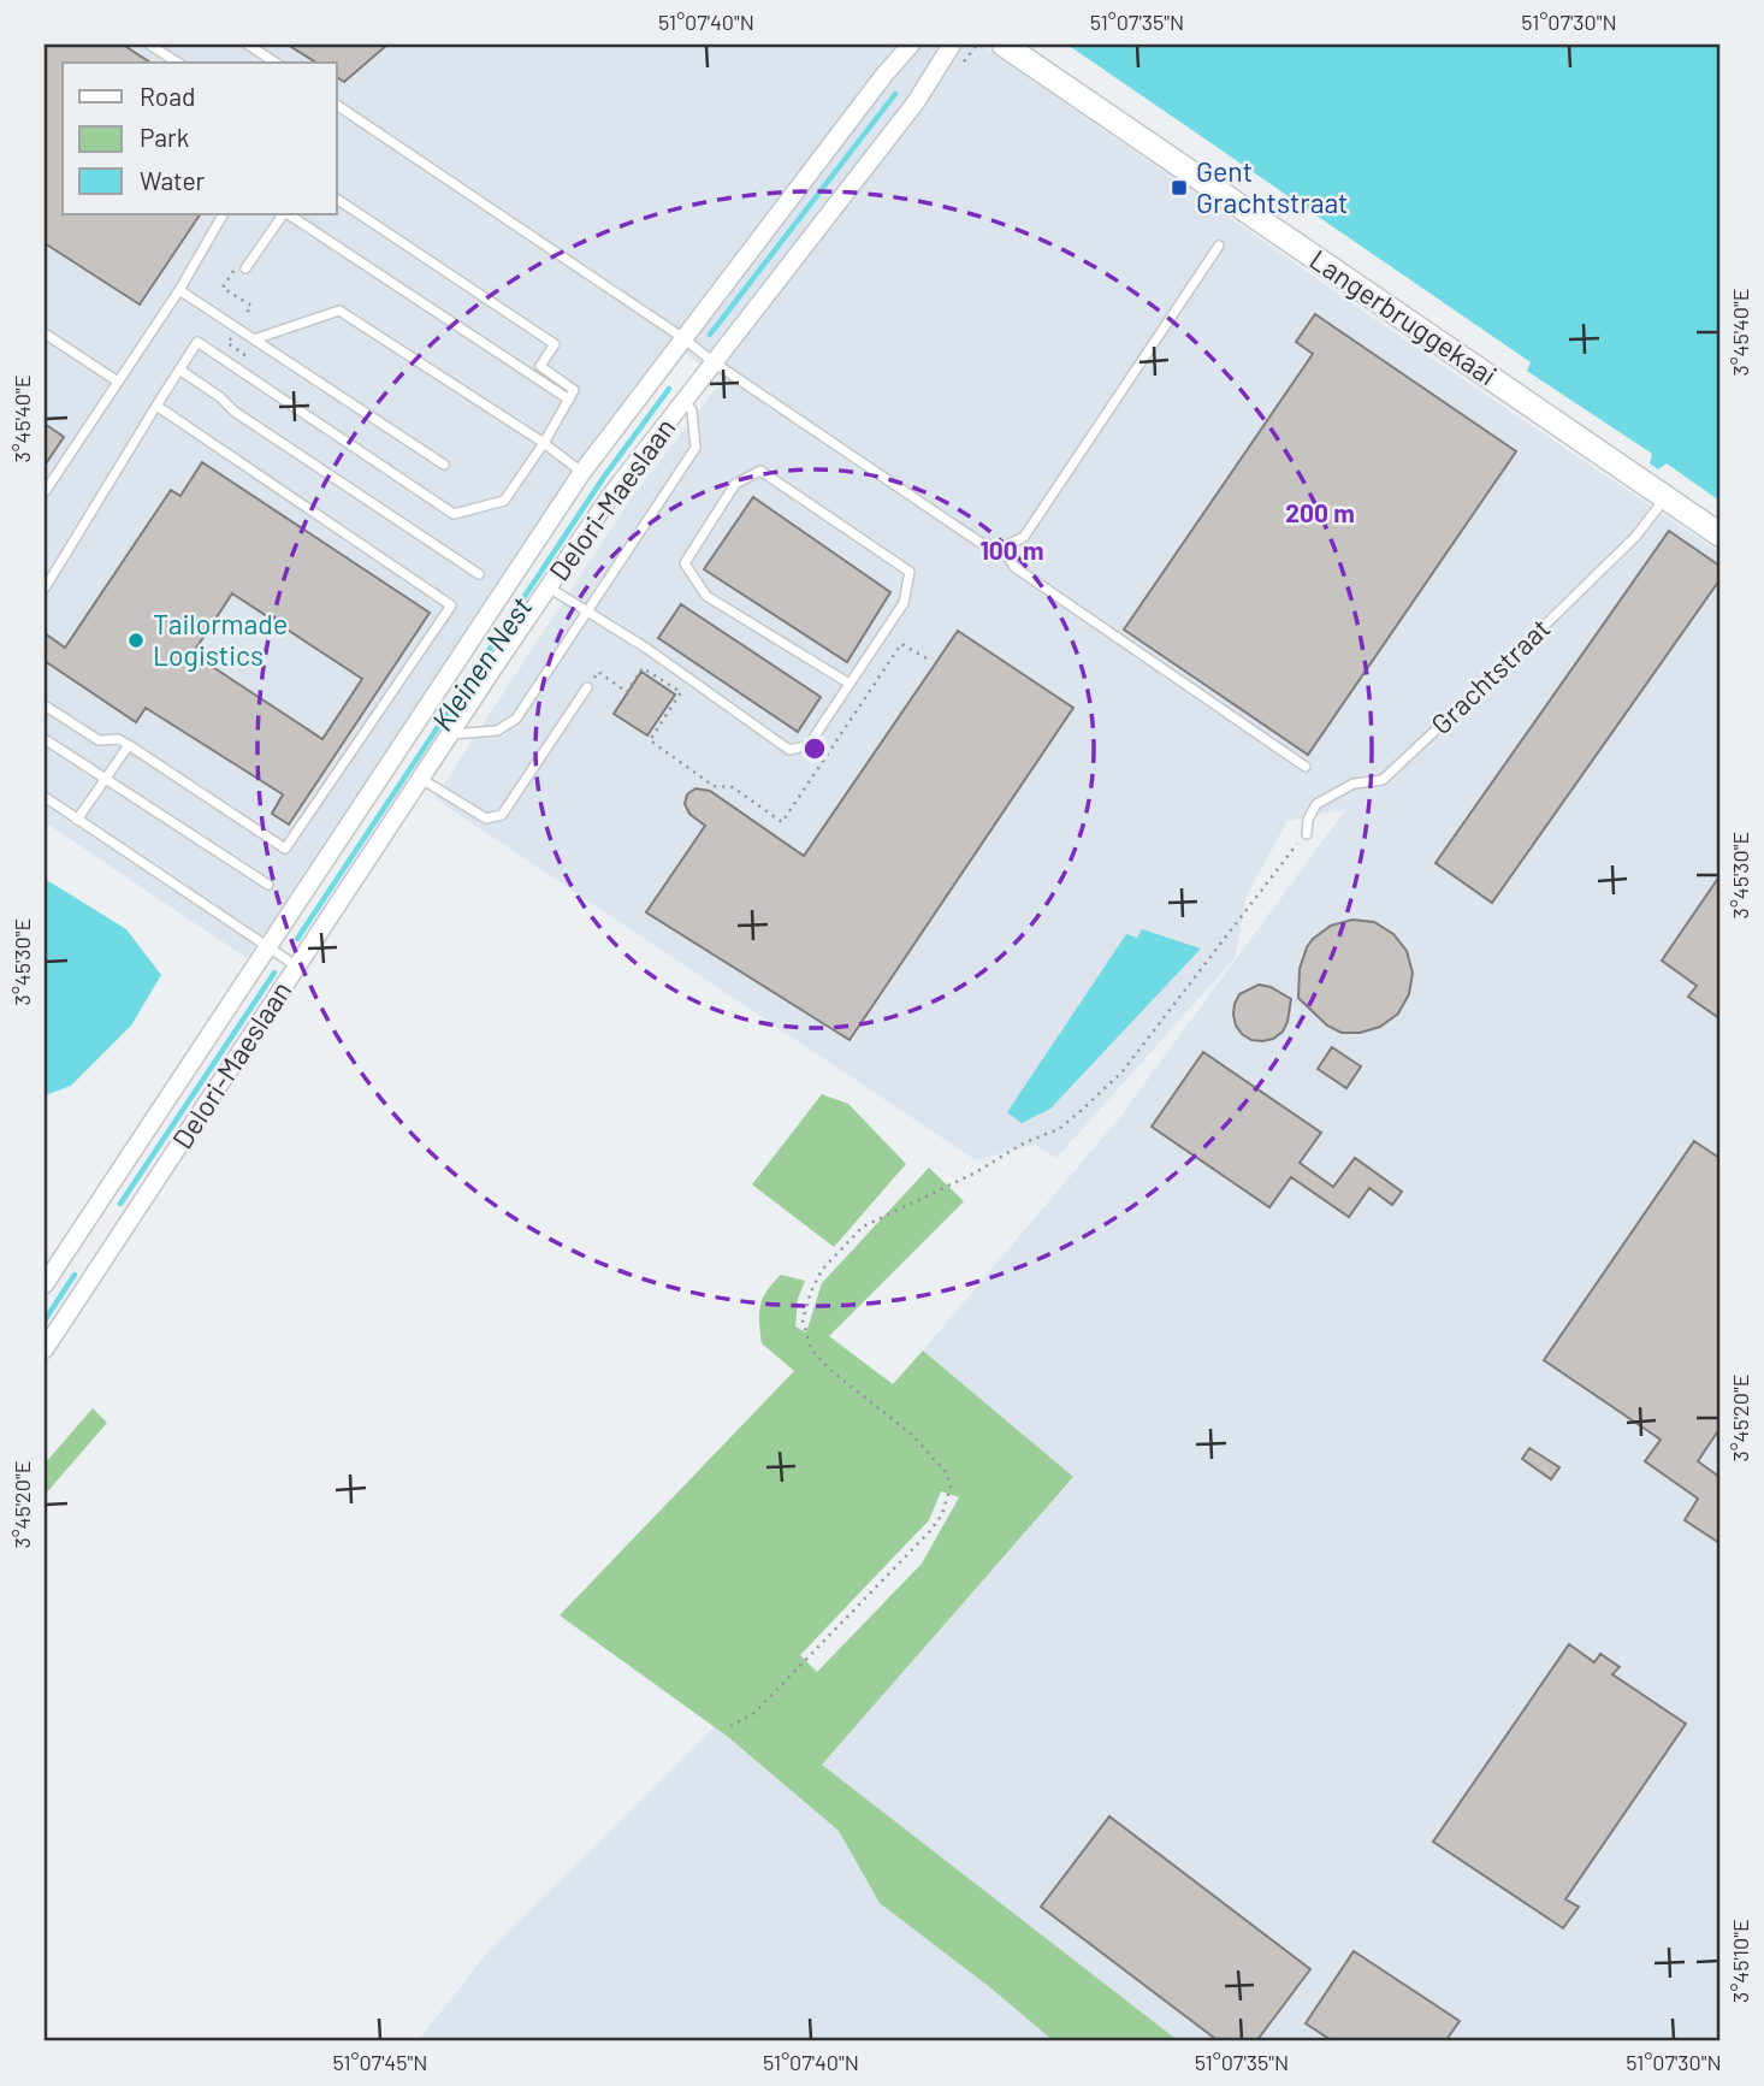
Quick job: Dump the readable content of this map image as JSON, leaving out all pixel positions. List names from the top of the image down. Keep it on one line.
{"streets":{"main road":["Langerbruggekaai"],"street":["Delori-Maeslaan"],"lane":["Grachtstraat"]},"crossings":[["Langerbruggekaai","Grachtstraat"]],"water":["Kleinen Nest"],"places":{"transit":["Gent Grachtstraat"],"other":["Tailormade Logistics"]},"legend":["Road","Park","Water"],"coordinates":["51°07'40\"N","51°07'35\"N","51°07'30\"N","3°45'40\"E","3°45'30\"E","3°45'20\"E","3°45'10\"E","51°07'45\"N"],"rings":["200 m","100 m"]}
